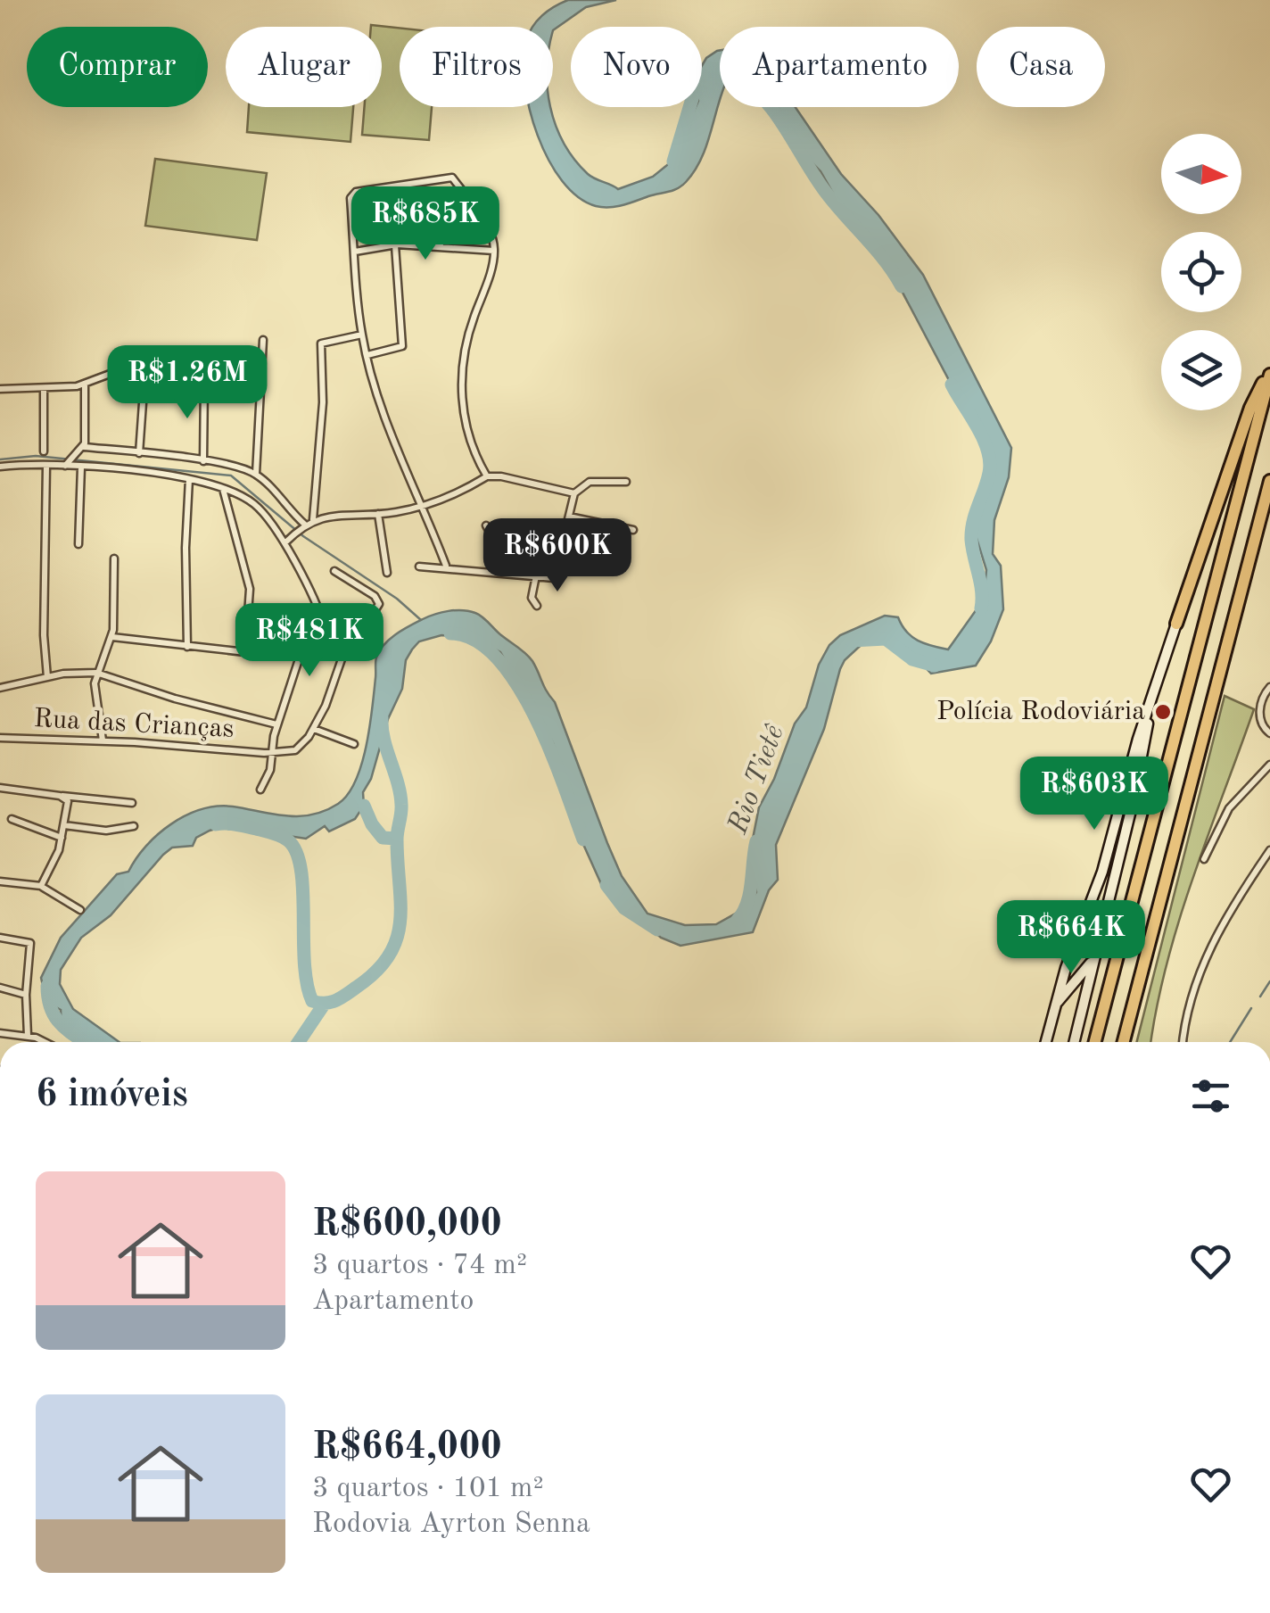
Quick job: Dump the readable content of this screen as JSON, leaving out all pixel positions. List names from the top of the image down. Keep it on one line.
{"streets":{"street":["Rua das Crianças"]},"water":["Rio Tietê"],"places":["Polícia Rodoviária"],"north":"right","page":{"chip":["Comprar","Alugar","Filtros","Novo","Apartamento","Casa"],"price":["R$685K","R$1.26M","R$600K","R$481K","R$603K","R$664K"],"heading":"6 imóveis","list":[{"name":"R$600,000","note":"3 quartos · 74 m² · Apartamento"},{"name":"R$664,000","note":"3 quartos · 101 m² · Rodovia Ayrton Senna"}]}}
